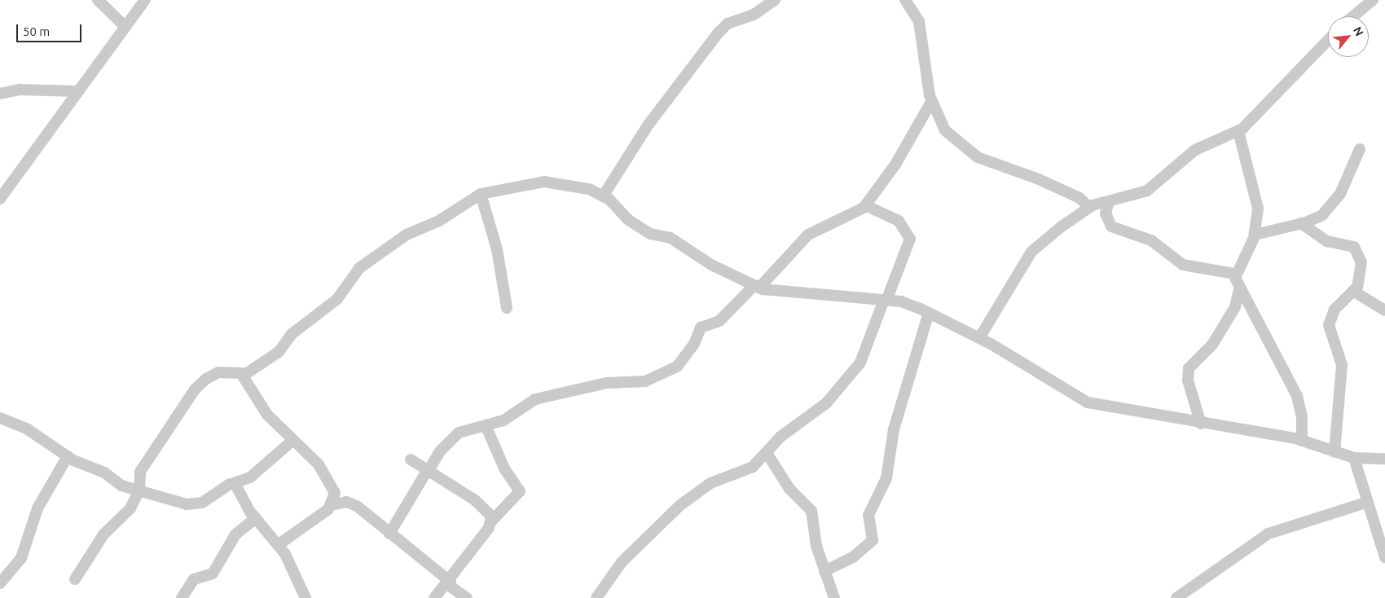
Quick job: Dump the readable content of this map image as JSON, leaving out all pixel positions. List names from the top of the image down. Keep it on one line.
{"scale_bar":"50 m","north":"top right"}
